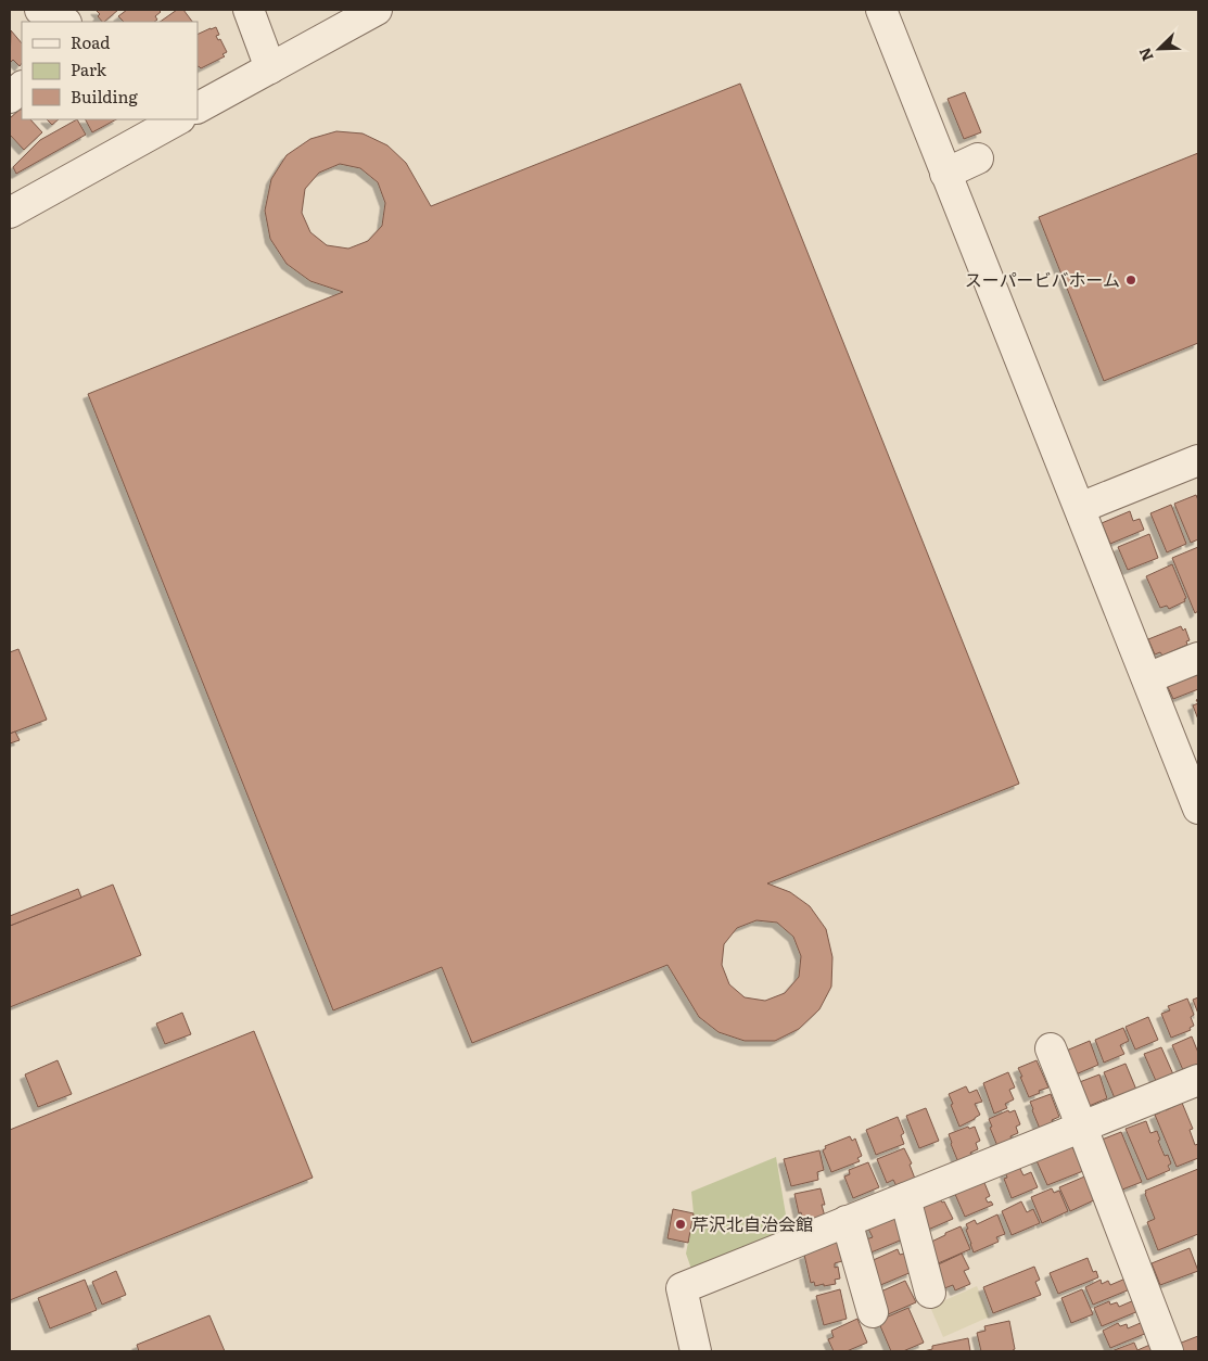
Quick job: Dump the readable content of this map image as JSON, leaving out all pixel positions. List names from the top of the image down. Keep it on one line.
{"places":["スーパービバホーム","芹沢北自治会館"],"legend":["Road","Park","Building"],"north":"bottom left"}
